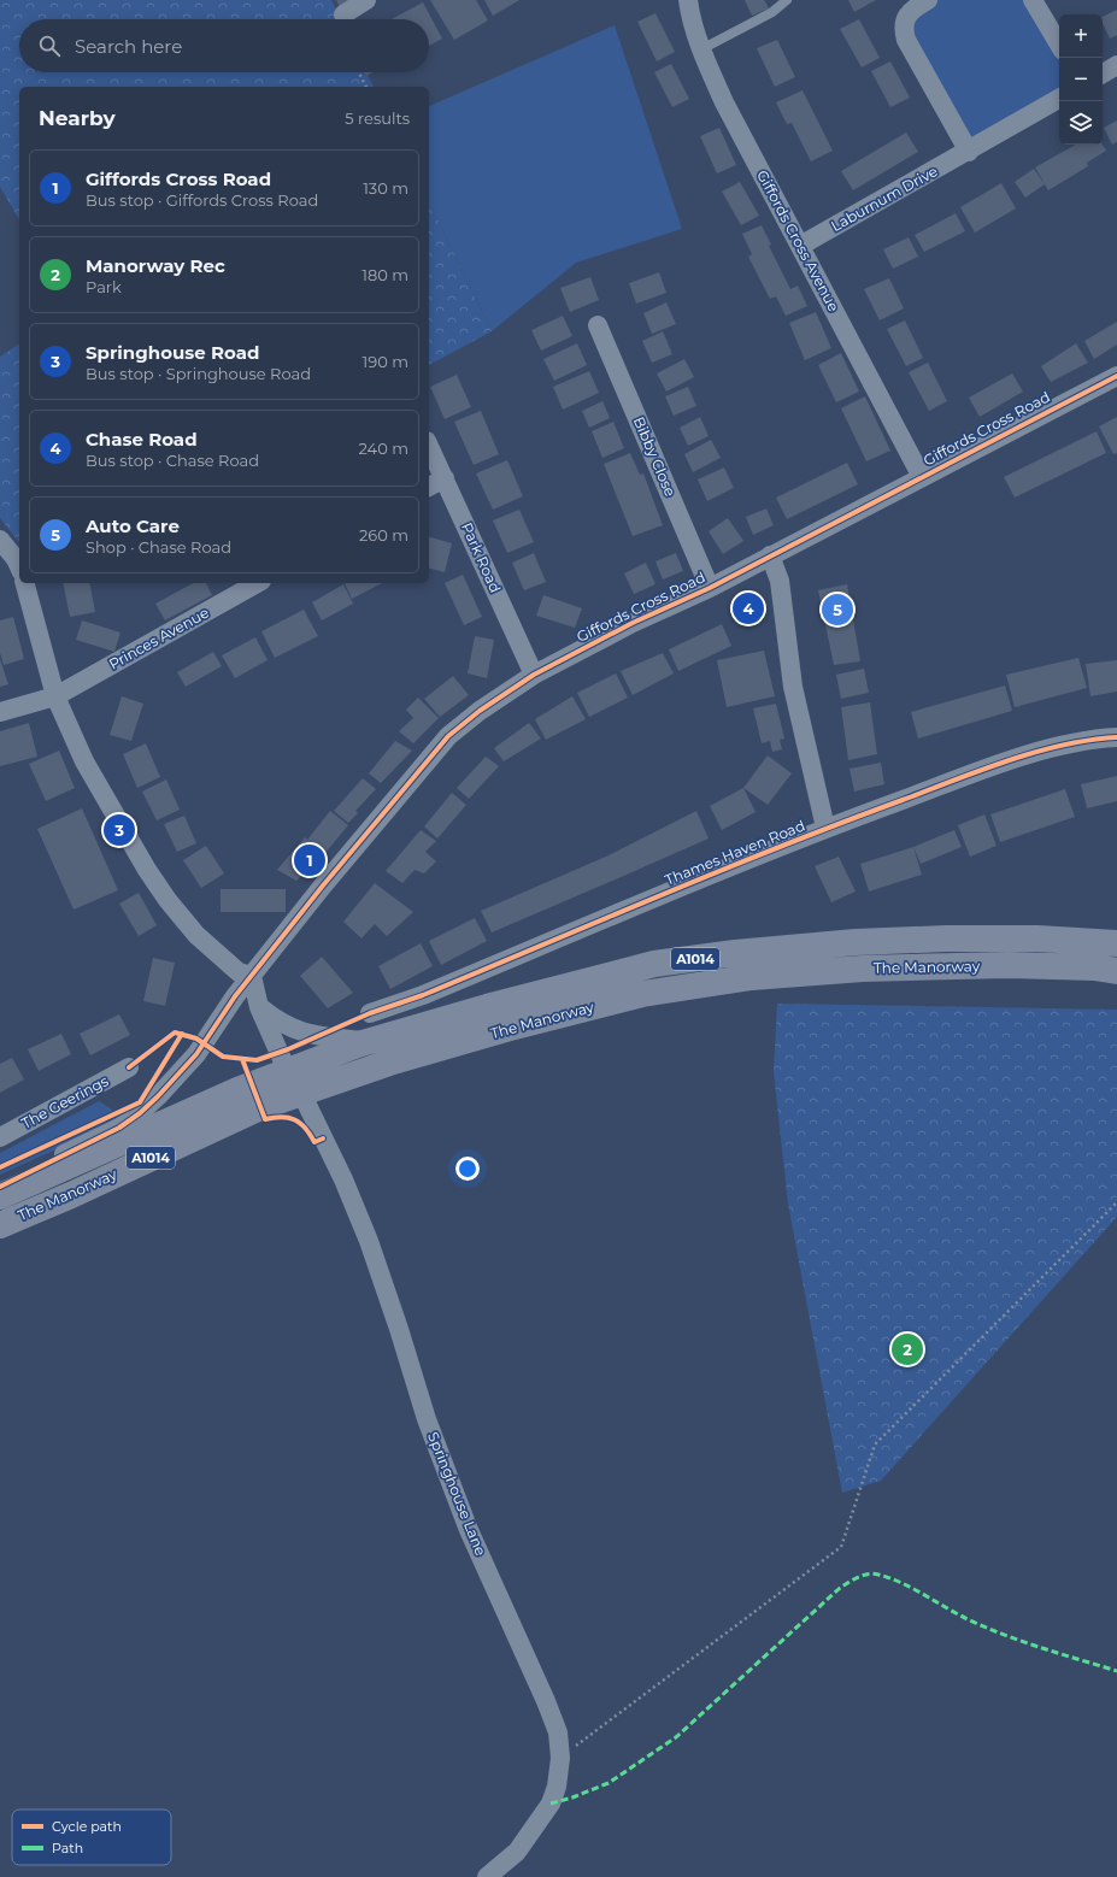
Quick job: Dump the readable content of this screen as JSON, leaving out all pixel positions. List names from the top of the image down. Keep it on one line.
{"streets":{"main road":["A1014","The Manorway"],"street":["Laburnum Drive","Giffords Cross Avenue","Giffords Cross Road","Bibby Close","Park Road","Princes Avenue","Thames Haven Road","The Geerings","Springhouse Lane"]},"crossings":[["Laburnum Drive","Giffords Cross Avenue"],["Giffords Cross Avenue","Giffords Cross Road"],["Giffords Cross Road","Bibby Close"],["Giffords Cross Road","Park Road"],["Giffords Cross Road","Springhouse Lane"],["The Manorway","Springhouse Lane"]],"legend":["Cycle path","Path"],"page":{"map_buttons":["+","−"],"search":"Search here","heading":["Nearby","5 results"],"list":[{"mark":"1","name":"Giffords Cross Road","note":"Bus stop · Giffords Cross Road","value":"130 m"},{"mark":"2","name":"Manorway Rec","note":"Park","value":"180 m"},{"mark":"3","name":"Springhouse Road","note":"Bus stop · Springhouse Road","value":"190 m"},{"mark":"4","name":"Chase Road","note":"Bus stop · Chase Road","value":"240 m"},{"mark":"5","name":"Auto Care","note":"Shop · Chase Road","value":"260 m"}],"pins":["4","5","3","1","2"]}}
